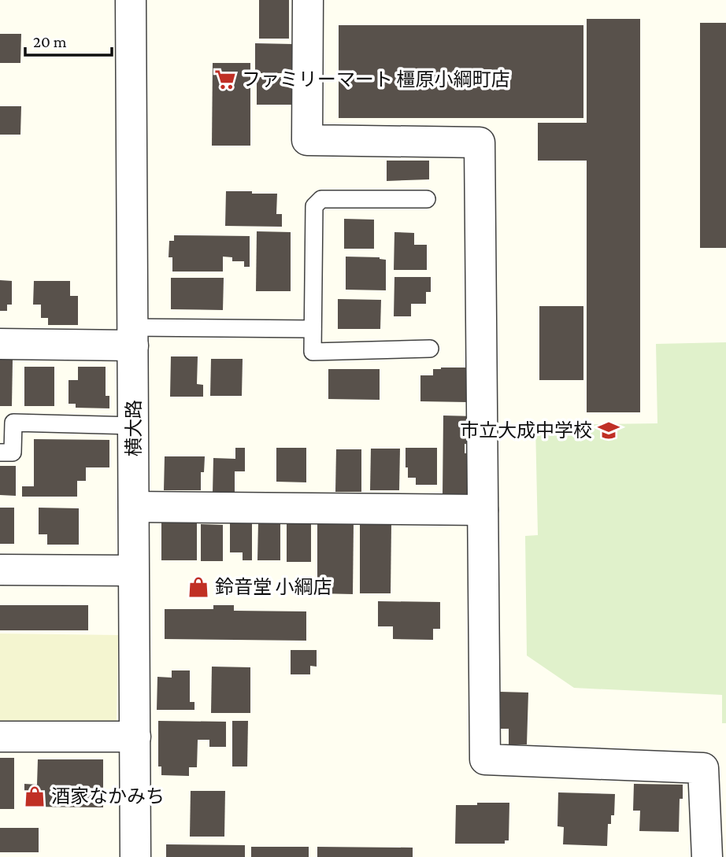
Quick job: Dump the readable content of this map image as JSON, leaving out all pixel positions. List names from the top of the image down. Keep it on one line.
{"streets":{"street":["横大路"]},"places":{"supermarket":["ファミリーマート 橿原小綱町店"],"school or university":["市立大成中学校"],"shop":["鈴音堂 小綱店","酒家なかみち"]},"scale_bar":"20 m"}
